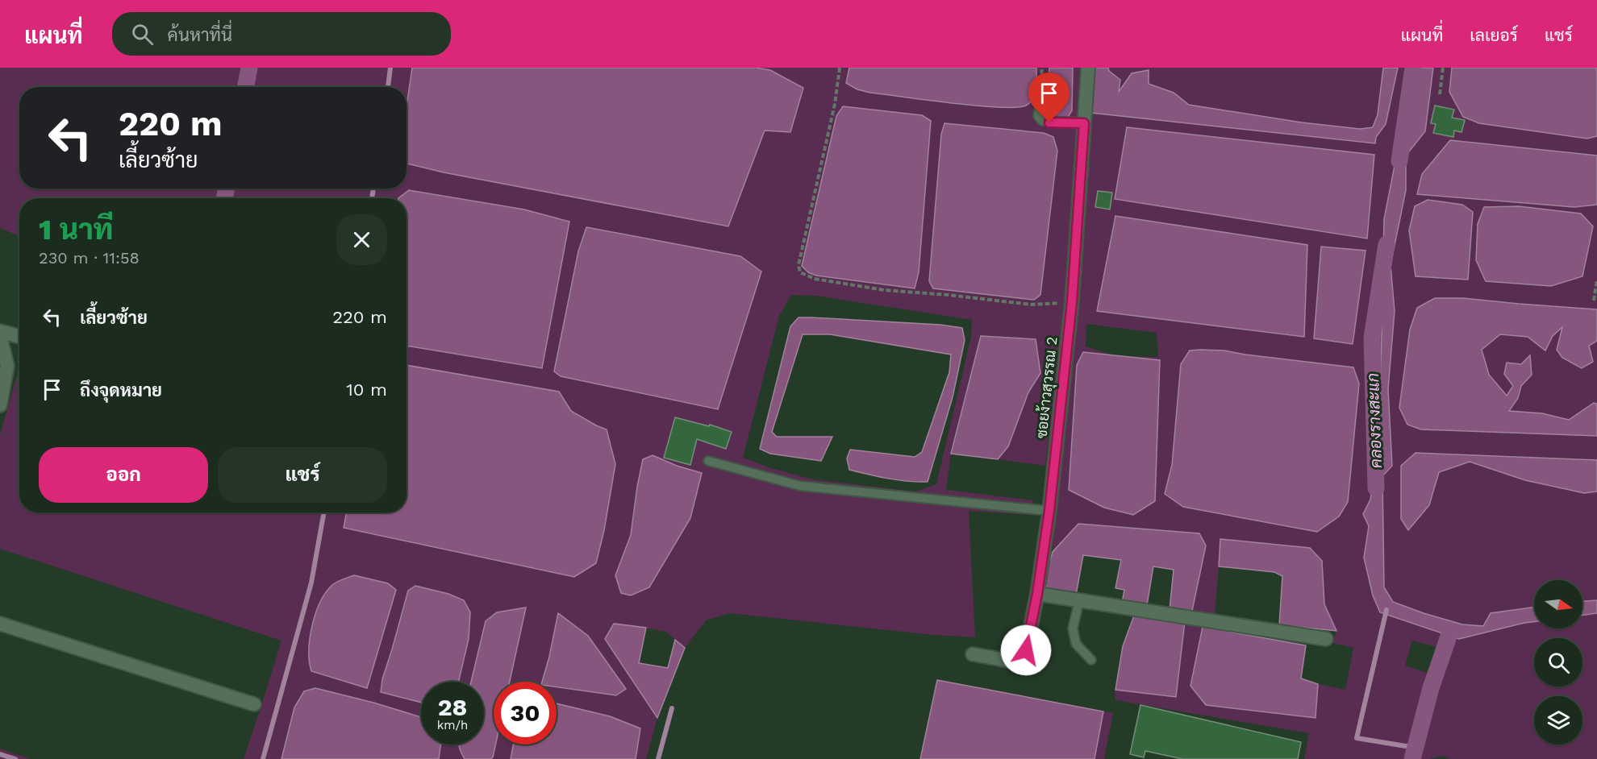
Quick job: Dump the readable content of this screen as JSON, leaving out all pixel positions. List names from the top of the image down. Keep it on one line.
{"streets":{"street":["ซอยง้าวสุวรรณ 2"]},"water":["คลองรางสะแก"],"north":"right","page":{"header":"แผนที่","search":"ค้นหาที่นี่","nav":["แผนที่","เลเยอร์","แชร์"],"turn":["220 m","เลี้ยวซ้าย"],"heading":["1 นาที","230 m · 11:58"],"list":[{"name":"เลี้ยวซ้าย","value":"220 m"},{"name":"ถึงจุดหมาย","value":"10 m"}],"buttons":["ออก","แชร์"],"speed":"28 km/h","limit":"30"}}
